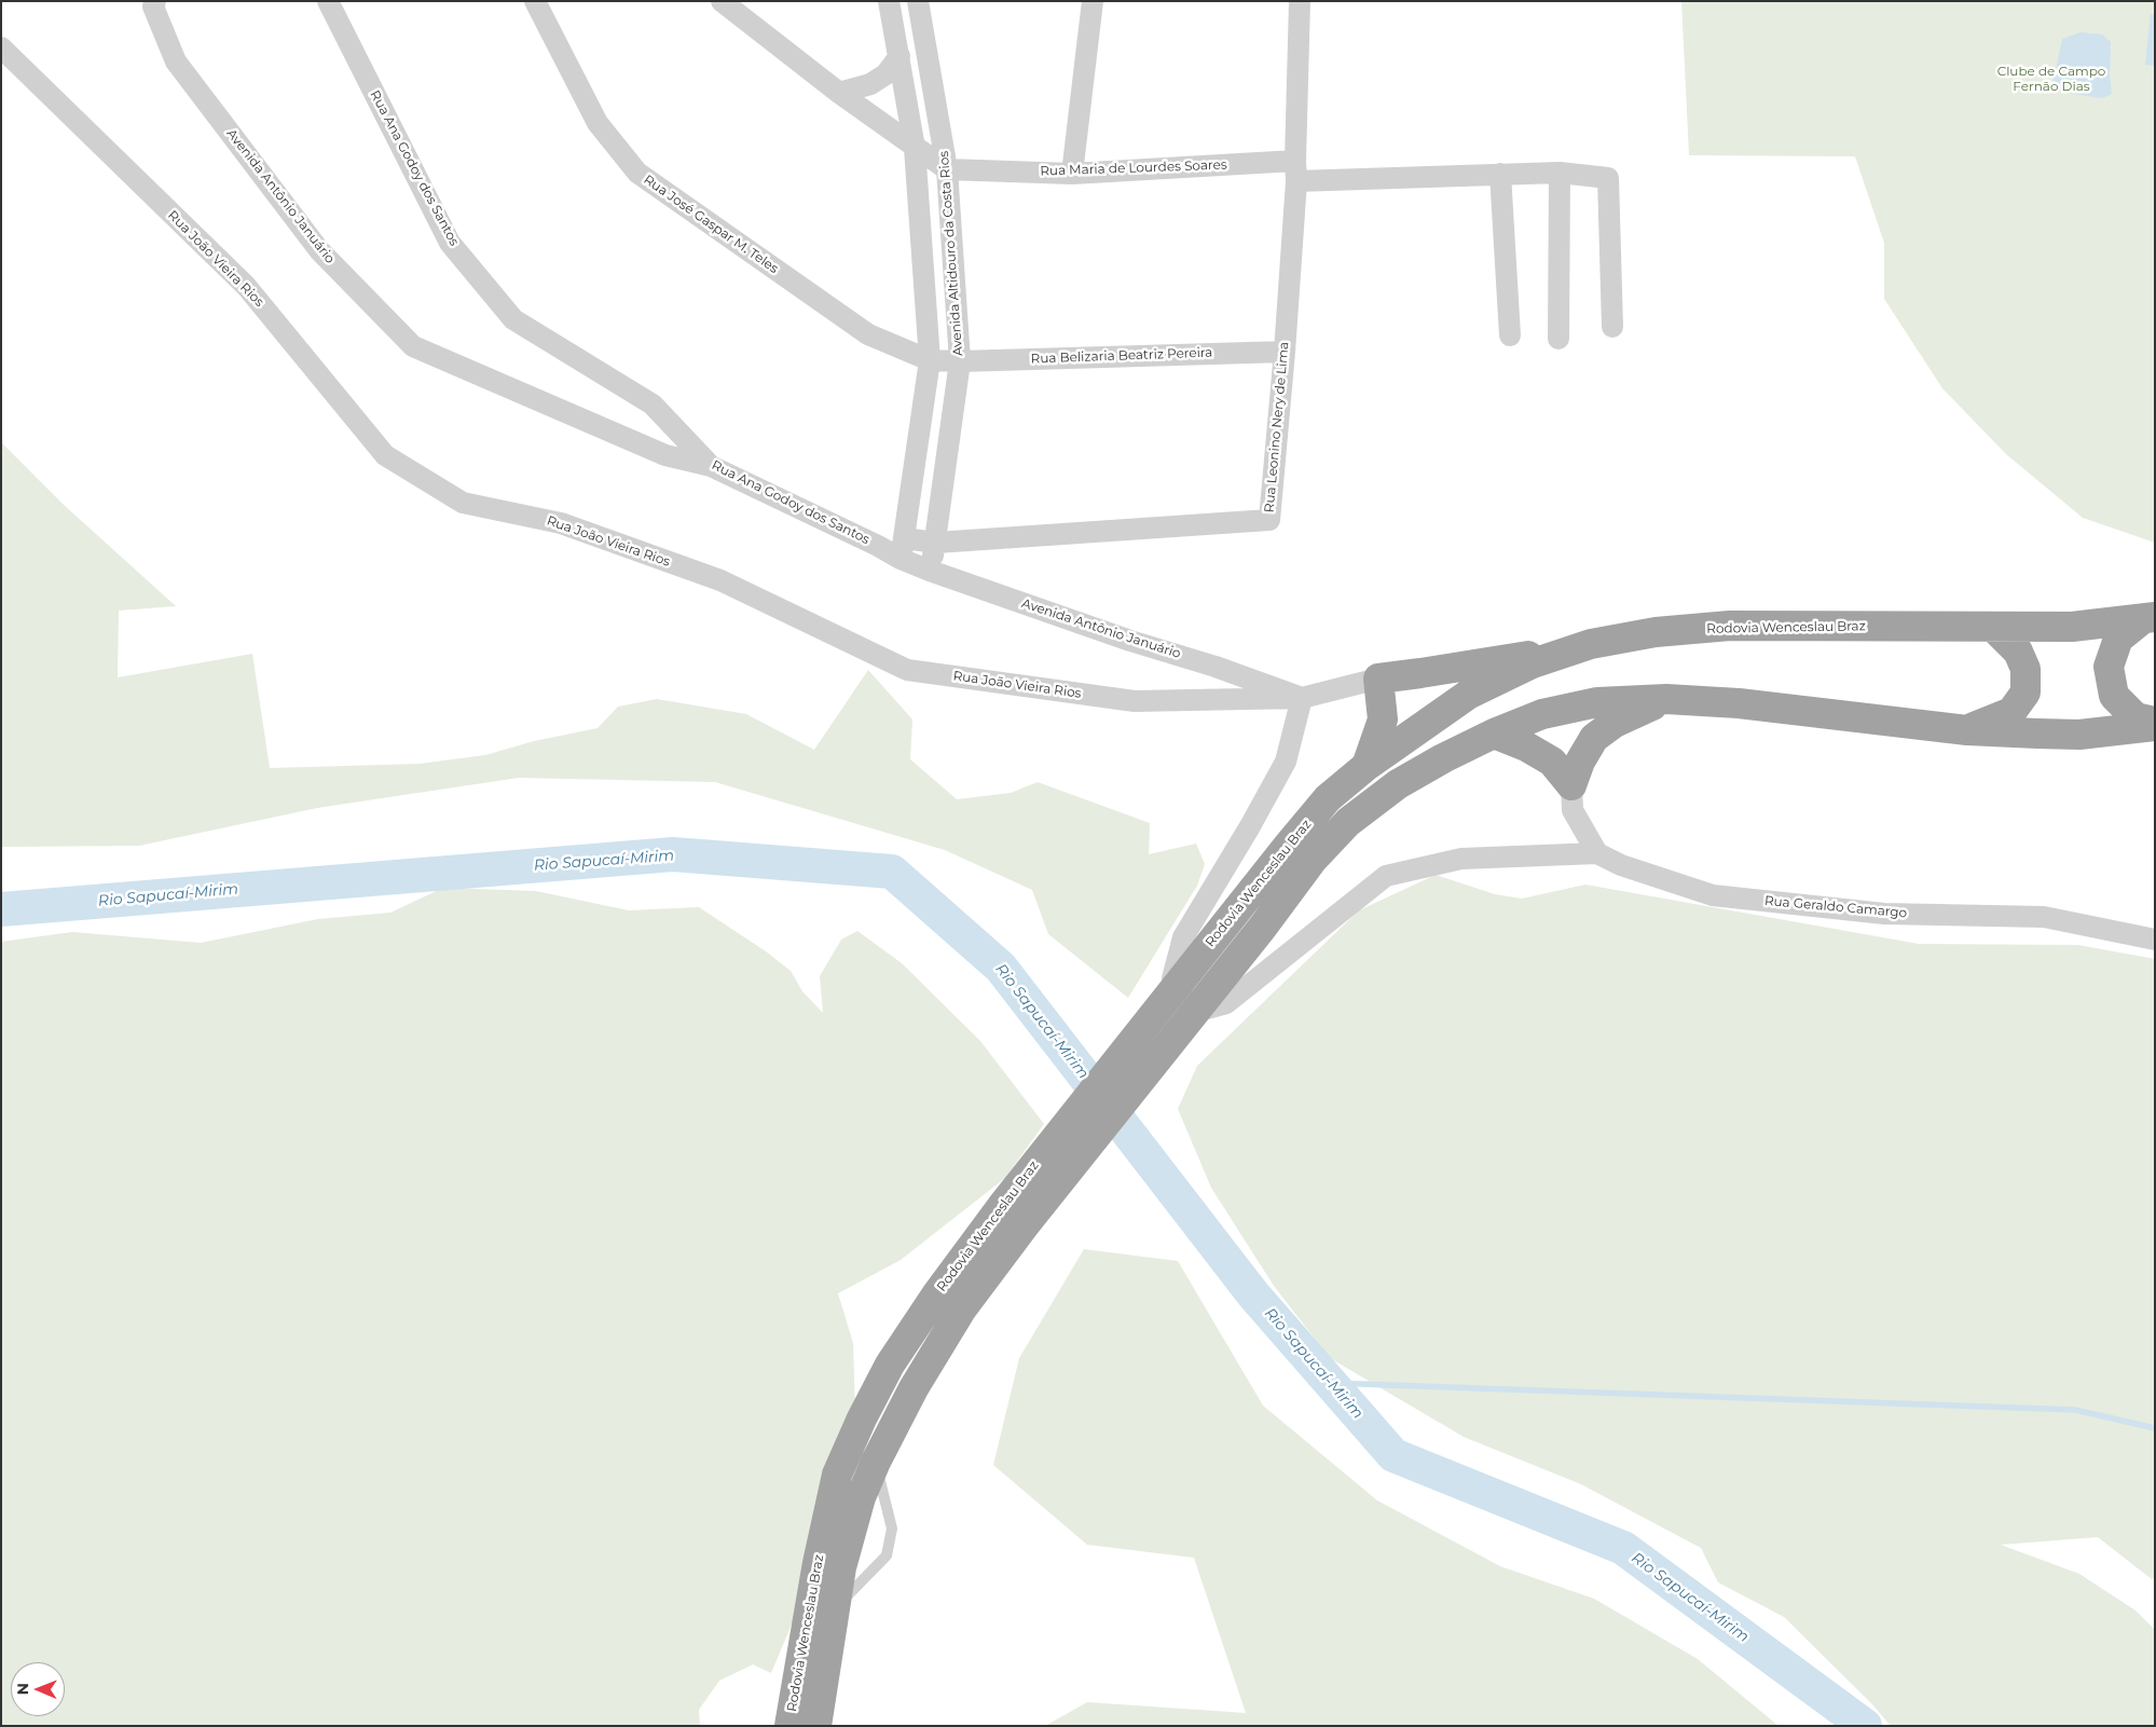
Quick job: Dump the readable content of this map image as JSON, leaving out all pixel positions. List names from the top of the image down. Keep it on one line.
{"streets":{"highway":["Rodovia Wenceslau Braz"],"street":["Rua Ana Godoy dos Santos","Rua Maria de Lourdes Soares","Avenida Antônio Januário","Rua José Gaspar M. Teles","Avenida Altidouro da Costa Rios","Rua João Vieira Rios","Rua Belizaria Beatriz Pereira","Rua Leonino Nery de Lima","Rua Geraldo Camargo"]},"crossings":[["Rua Ana Godoy dos Santos","Avenida Antônio Januário"],["Rua Ana Godoy dos Santos","Rua Leonino Nery de Lima"],["Rua Maria de Lourdes Soares","Avenida Altidouro da Costa Rios"],["Rua Maria de Lourdes Soares","Rua Leonino Nery de Lima"],["Avenida Antônio Januário","Avenida Altidouro da Costa Rios"],["Avenida Antônio Januário","Rua João Vieira Rios"],["Avenida Antônio Januário","Rua Leonino Nery de Lima"],["Rua José Gaspar M. Teles","Rua Belizaria Beatriz Pereira"],["Avenida Altidouro da Costa Rios","Rua Belizaria Beatriz Pereira"],["Avenida Altidouro da Costa Rios","Rua Leonino Nery de Lima"],["Rua Belizaria Beatriz Pereira","Rua Leonino Nery de Lima"]],"water":["Rio Sapucaí-Mirim"],"parks":["Clube de Campo Fernão Dias"],"north":"left"}
